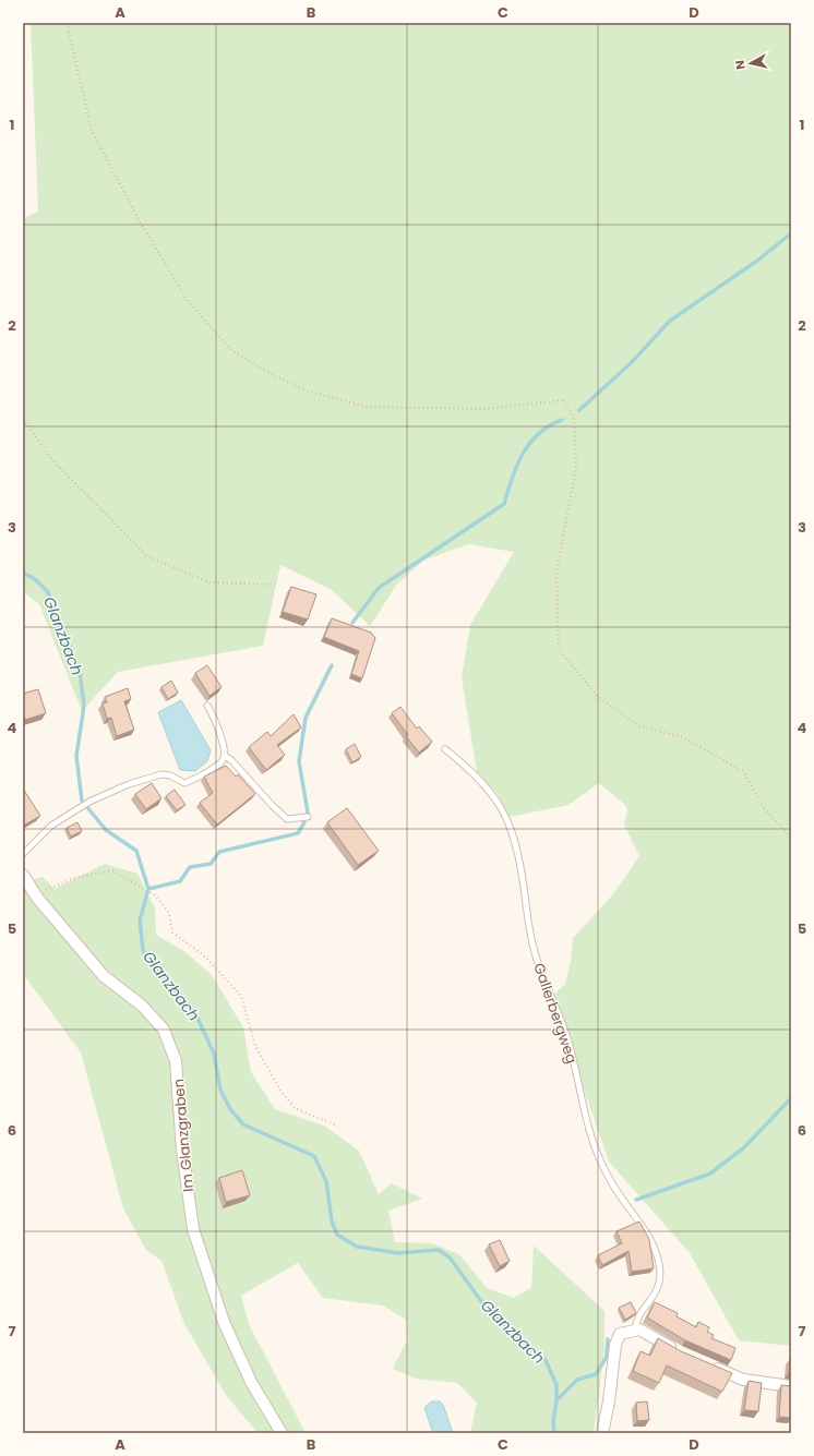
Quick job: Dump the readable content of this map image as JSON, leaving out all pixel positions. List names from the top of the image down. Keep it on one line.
{"streets":{"street":["Im Glanzgraben"],"lane":["Gallerbergweg"]},"water":["Glanzbach"],"north":"left","grid":{"columns":["A","B","C","D"],"rows":["1","2","3","4","5","6","7"]}}
